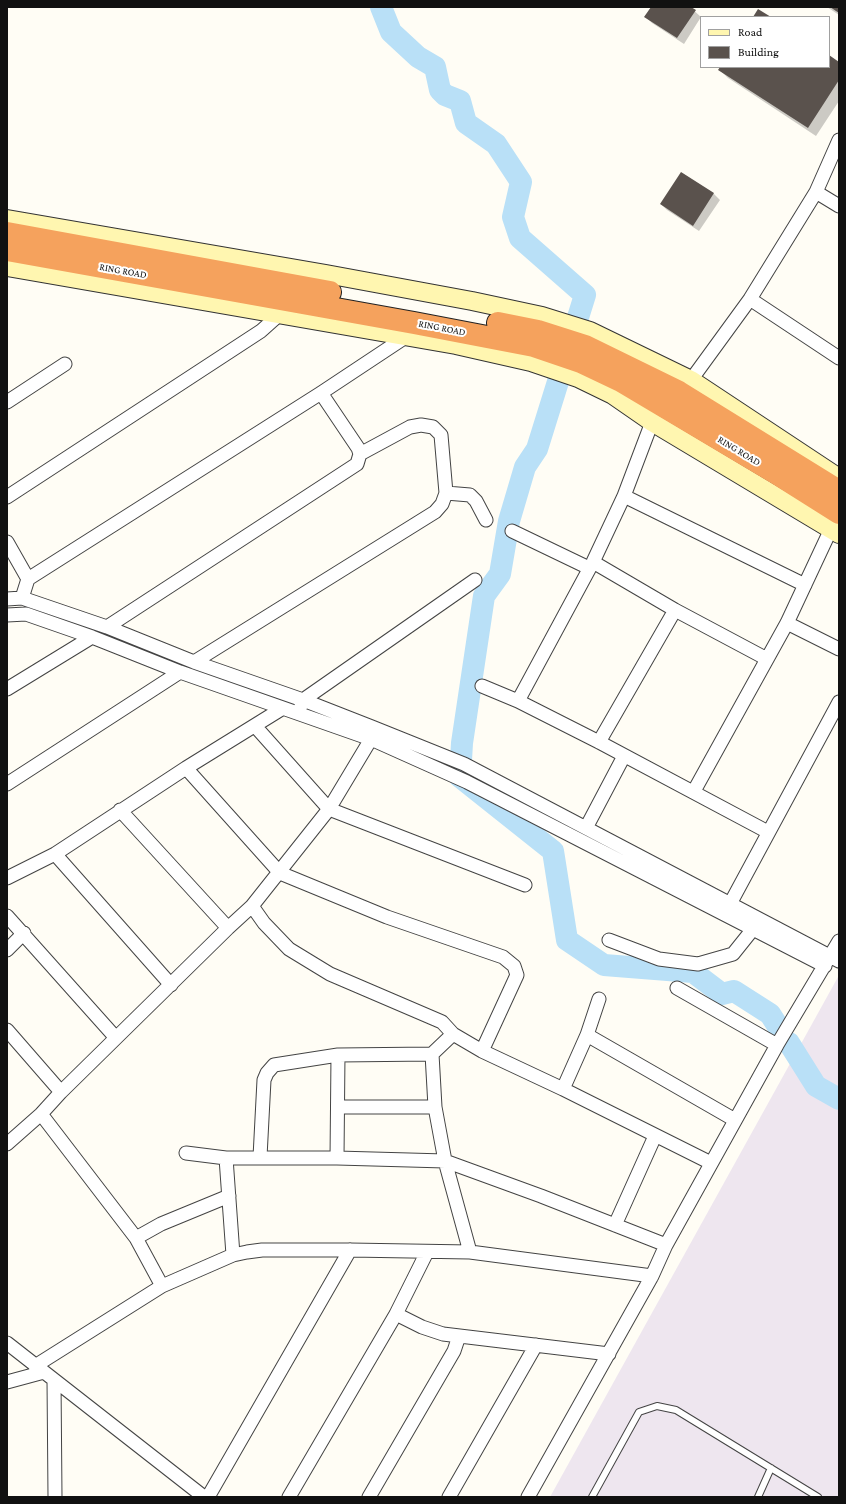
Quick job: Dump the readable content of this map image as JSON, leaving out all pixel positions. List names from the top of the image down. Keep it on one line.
{"streets":{"highway":["RING ROAD"]},"legend":["Road","Building"]}
